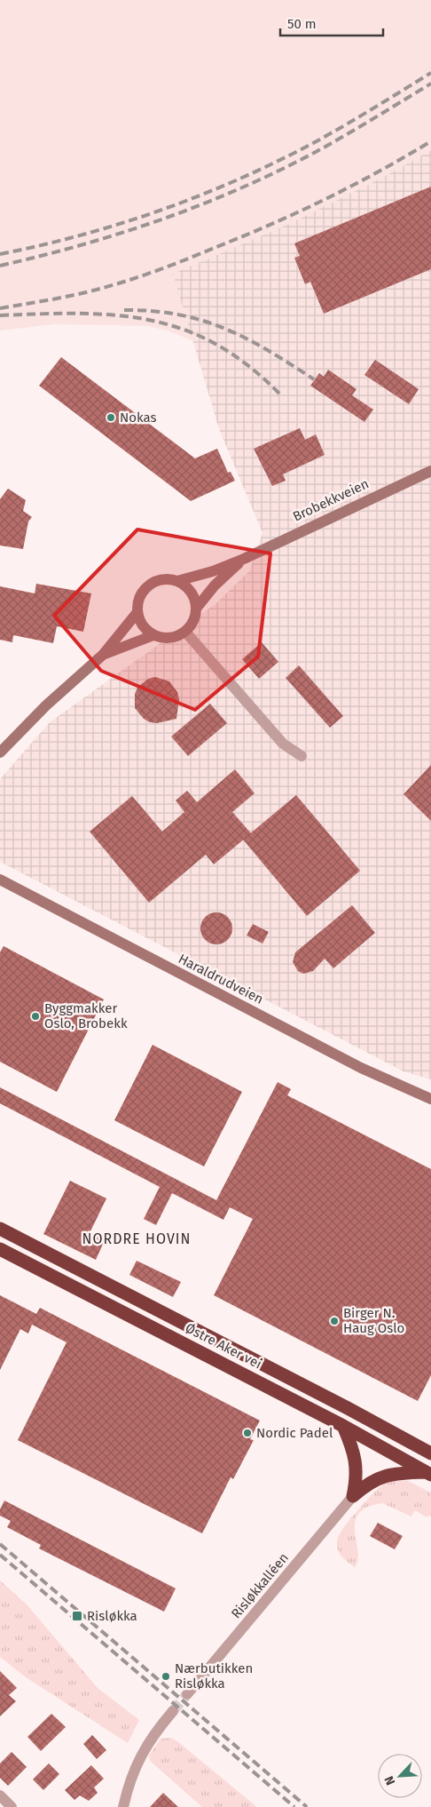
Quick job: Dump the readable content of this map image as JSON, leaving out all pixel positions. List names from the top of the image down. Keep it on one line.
{"streets":{"highway":["Østre Aker vei"],"street":["Brobekkveien","Haraldrudveien","Risløkkalléen"]},"districts":["NORDRE HOVIN"],"places":{"other":["Nokas","Byggmakker Oslo, Brobekk","Birger N. Haug Oslo","Nordic Padel","Nærbutikken Risløkka"],"transit":["Risløkka"]},"scale_bar":"50 m","north":"bottom left"}
